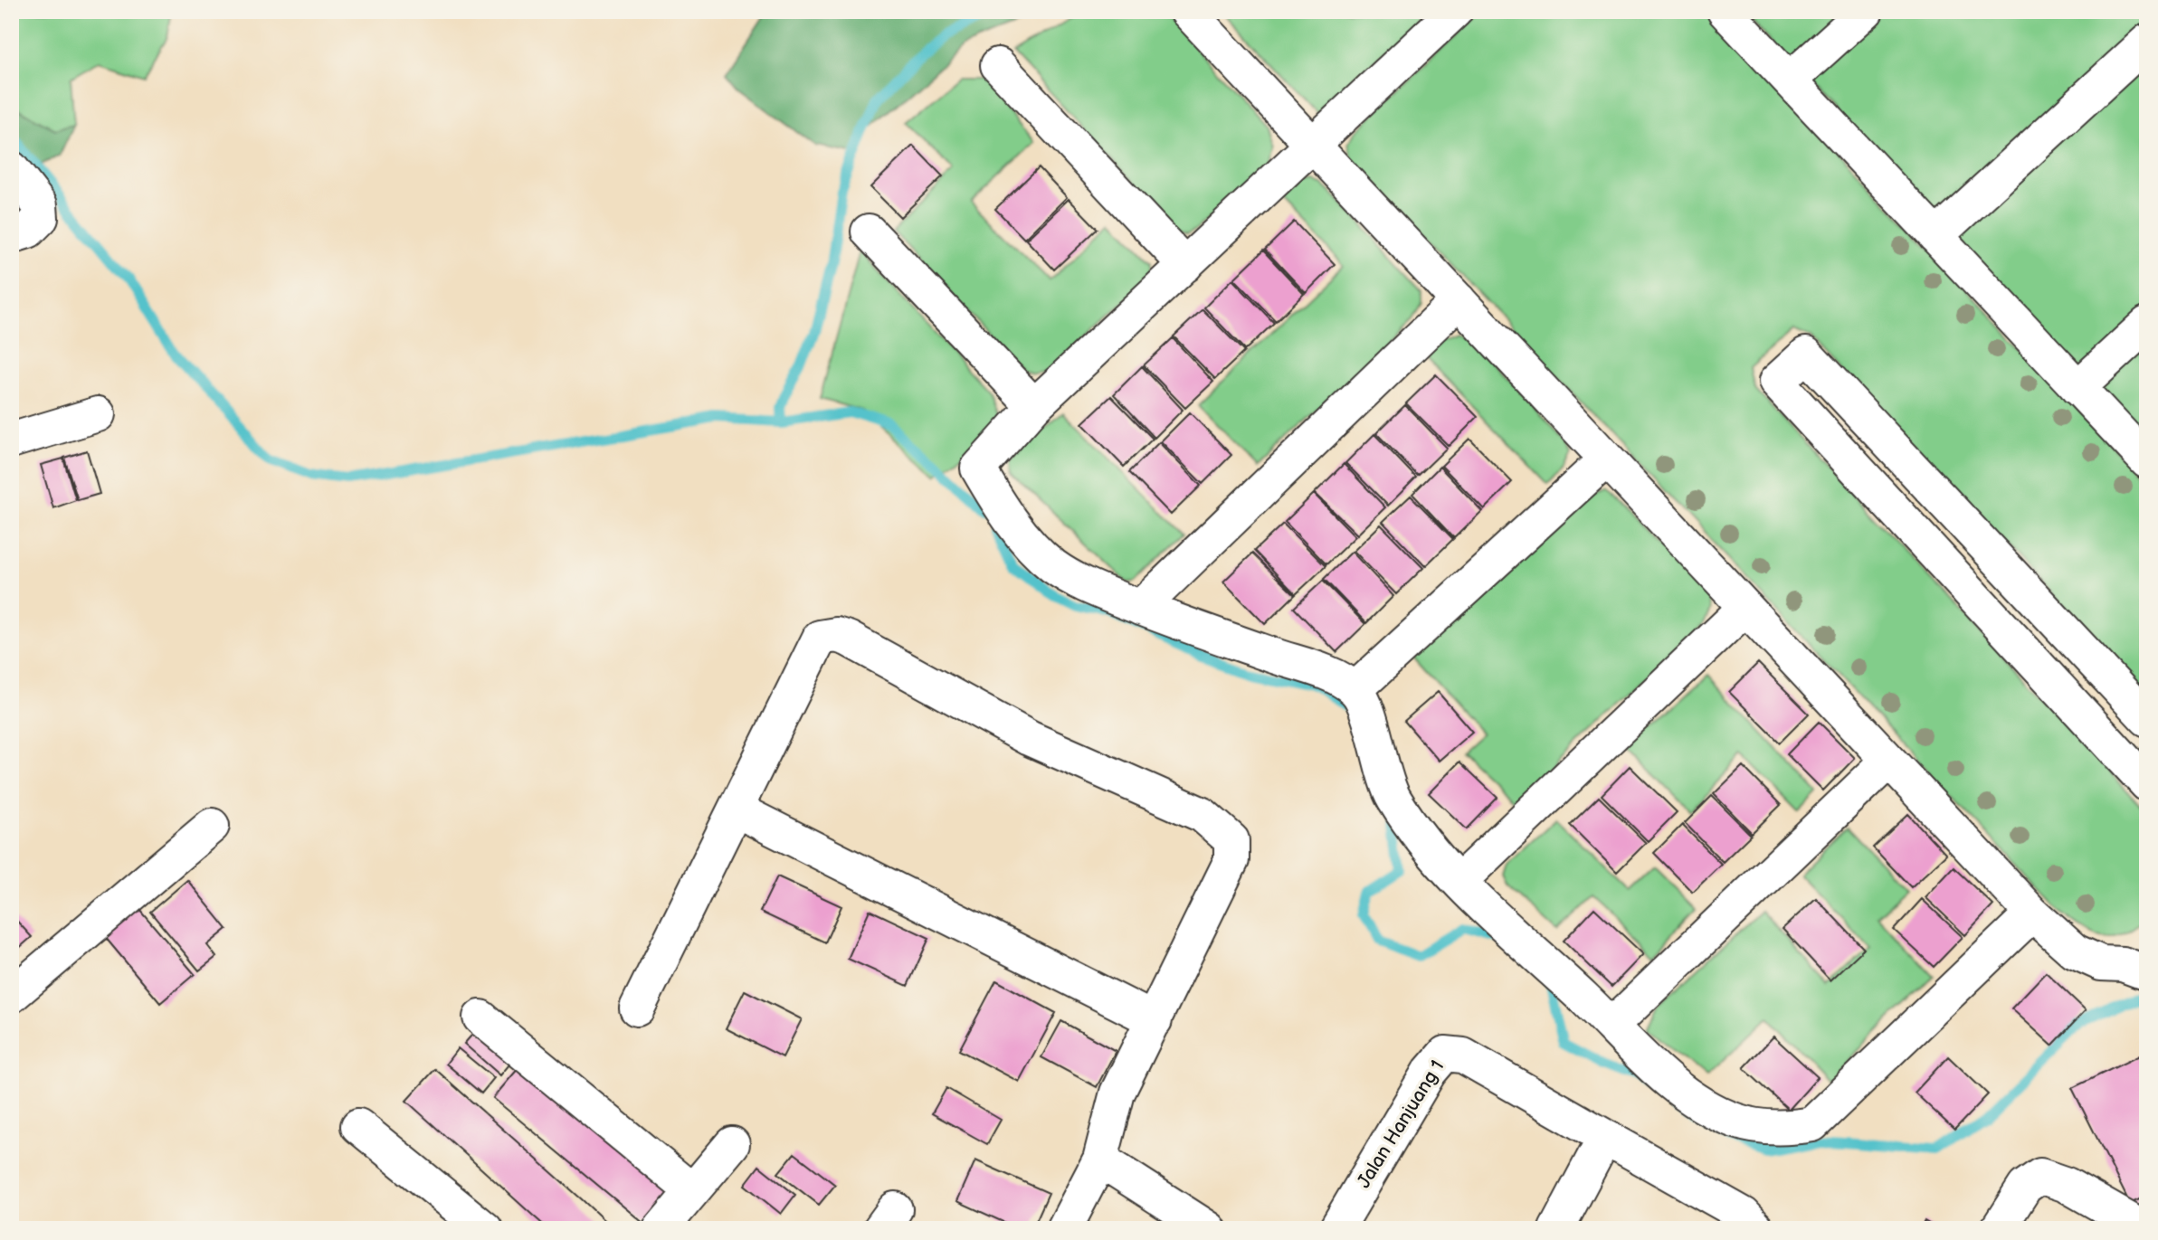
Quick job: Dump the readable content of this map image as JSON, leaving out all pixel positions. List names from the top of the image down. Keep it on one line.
{"streets":{"street":["Jalan Hanjuang 1"]}}
